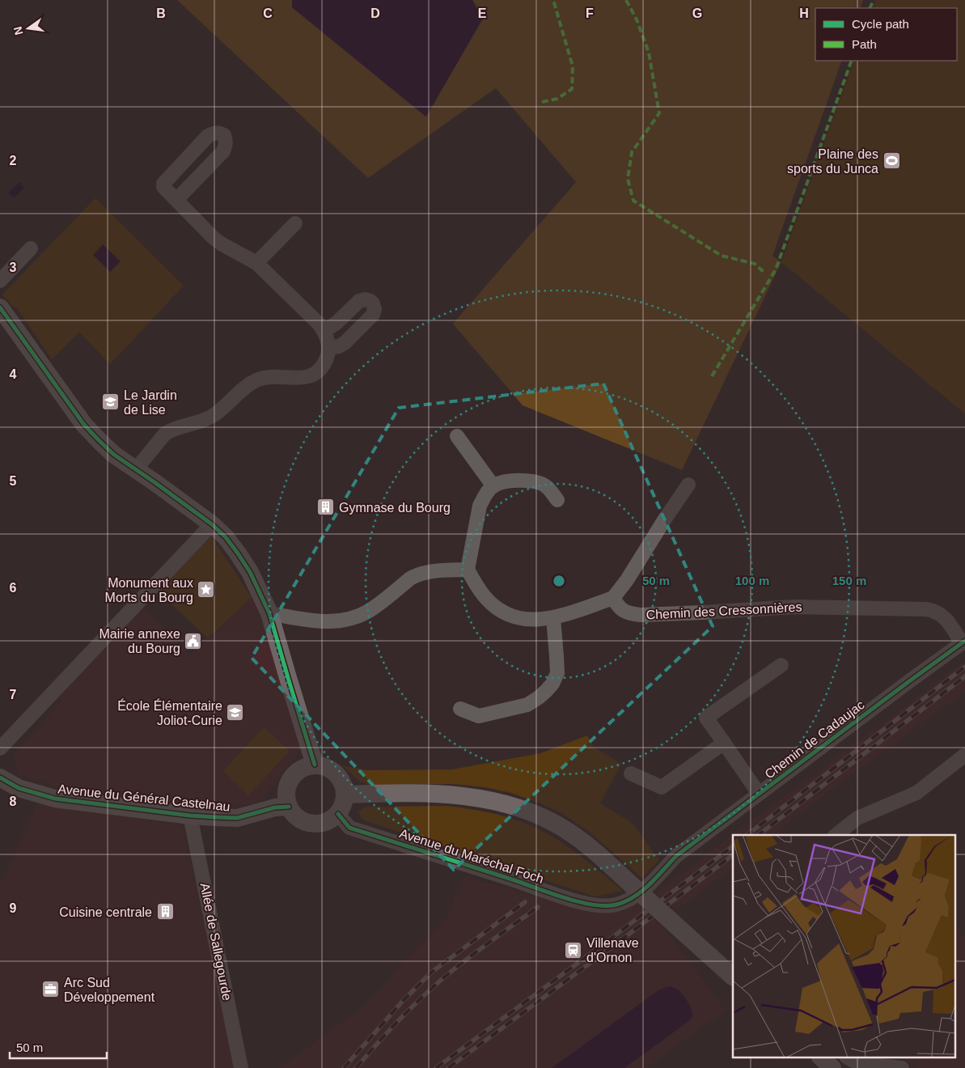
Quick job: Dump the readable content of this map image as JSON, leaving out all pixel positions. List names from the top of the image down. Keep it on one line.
{"streets":{"main road":["Avenue du Général Castelnau"],"street":["Chemin des Cressonnières","Chemin de Cadaujac","Avenue du Maréchal Foch","Allée de Sallegourde"]},"crossings":[["Chemin des Cressonnières","Chemin de Cadaujac"],["Chemin de Cadaujac","Avenue du Maréchal Foch"],["Avenue du Général Castelnau","Avenue du Maréchal Foch"],["Avenue du Général Castelnau","Allée de Sallegourde"]],"places":{"sports":["Plaine des sports du Junca"],"school or university":["Le Jardin de Lise","École Élémentaire Joliot-Curie"],"building":["Gymnase du Bourg","Cuisine centrale"],"place":["Monument aux Morts du Bourg"],"public building":["Mairie annexe du Bourg"],"station":["Villenave d'Ornon"],"office":["Arc Sud Développement"]},"legend":["Cycle path","Path"],"scale_bar":"50 m","north":"left","grid":{"columns":["B","C","D","E","F","G","H"],"rows":["2","3","4","5","6","7","8","9"]},"rings":["50 m","100 m","150 m"]}
